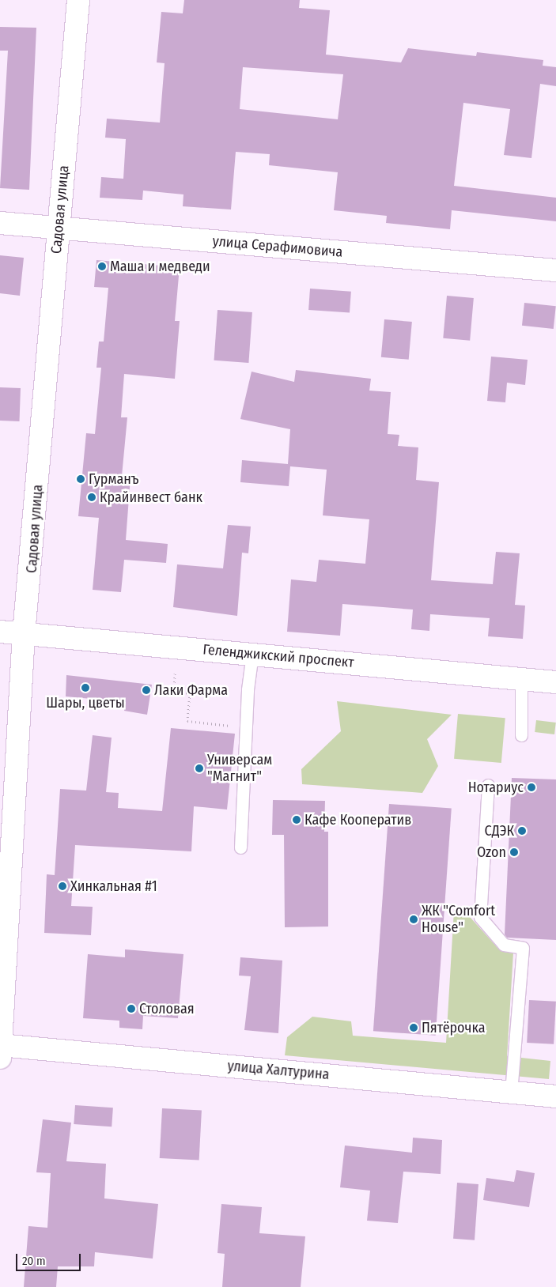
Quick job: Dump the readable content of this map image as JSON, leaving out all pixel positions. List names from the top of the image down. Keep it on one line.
{"streets":{"street":["Садовая улица","улица Серафимовича","Геленджикский проспект","улица Халтурина"]},"crossings":[["Садовая улица","улица Серафимовича"],["Садовая улица","Геленджикский проспект"],["Садовая улица","улица Халтурина"]],"places":["Маша и медведи","Гурманъ","Крайинвест банк","Шары, цветы","Лаки Фарма","Универсам \"Магнит\"","Нотариус","Кафе Кооператив","СДЭК","Ozon","Хинкальная #1","ЖК \"Comfort House\"","Столовая","Пятёрочка"],"scale_bar":"20 m"}
